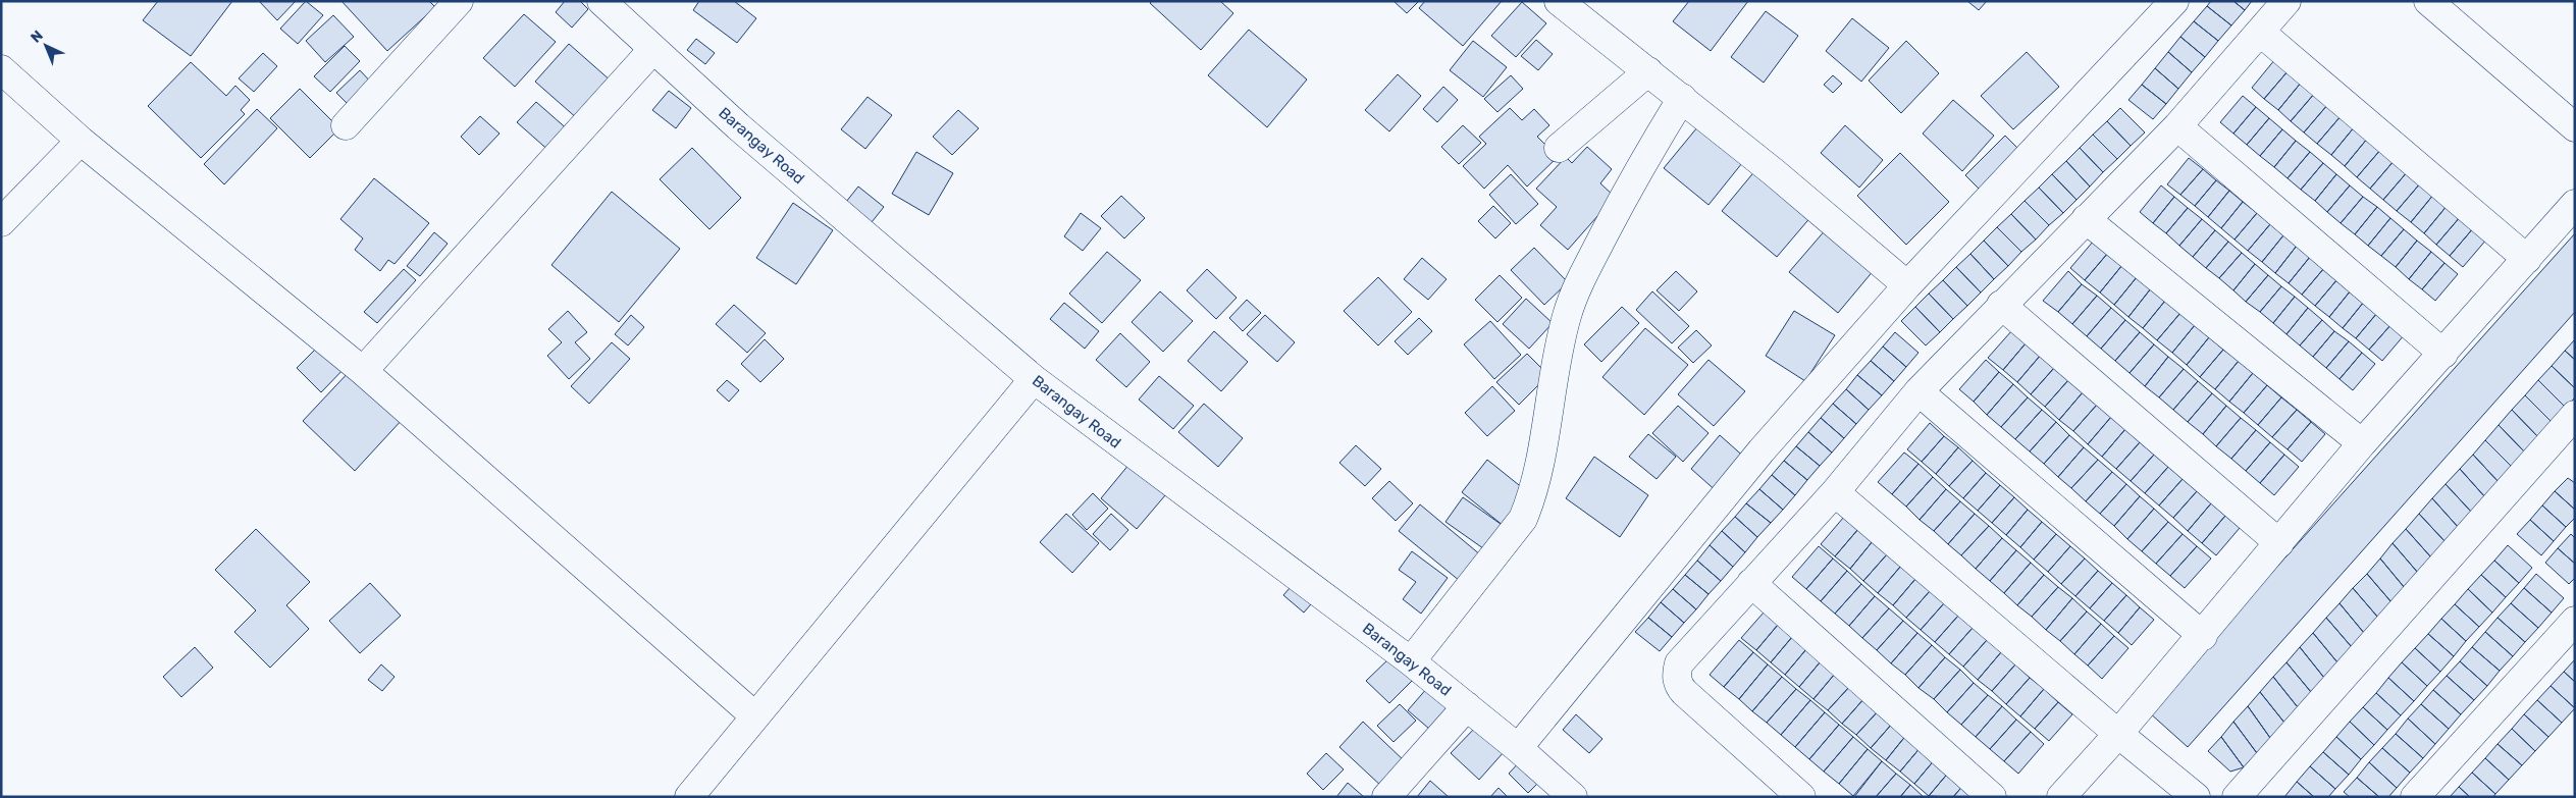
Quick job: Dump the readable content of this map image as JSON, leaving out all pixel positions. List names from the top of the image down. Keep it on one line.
{"streets":{"street":["Barangay Road"]},"north":"top left"}
